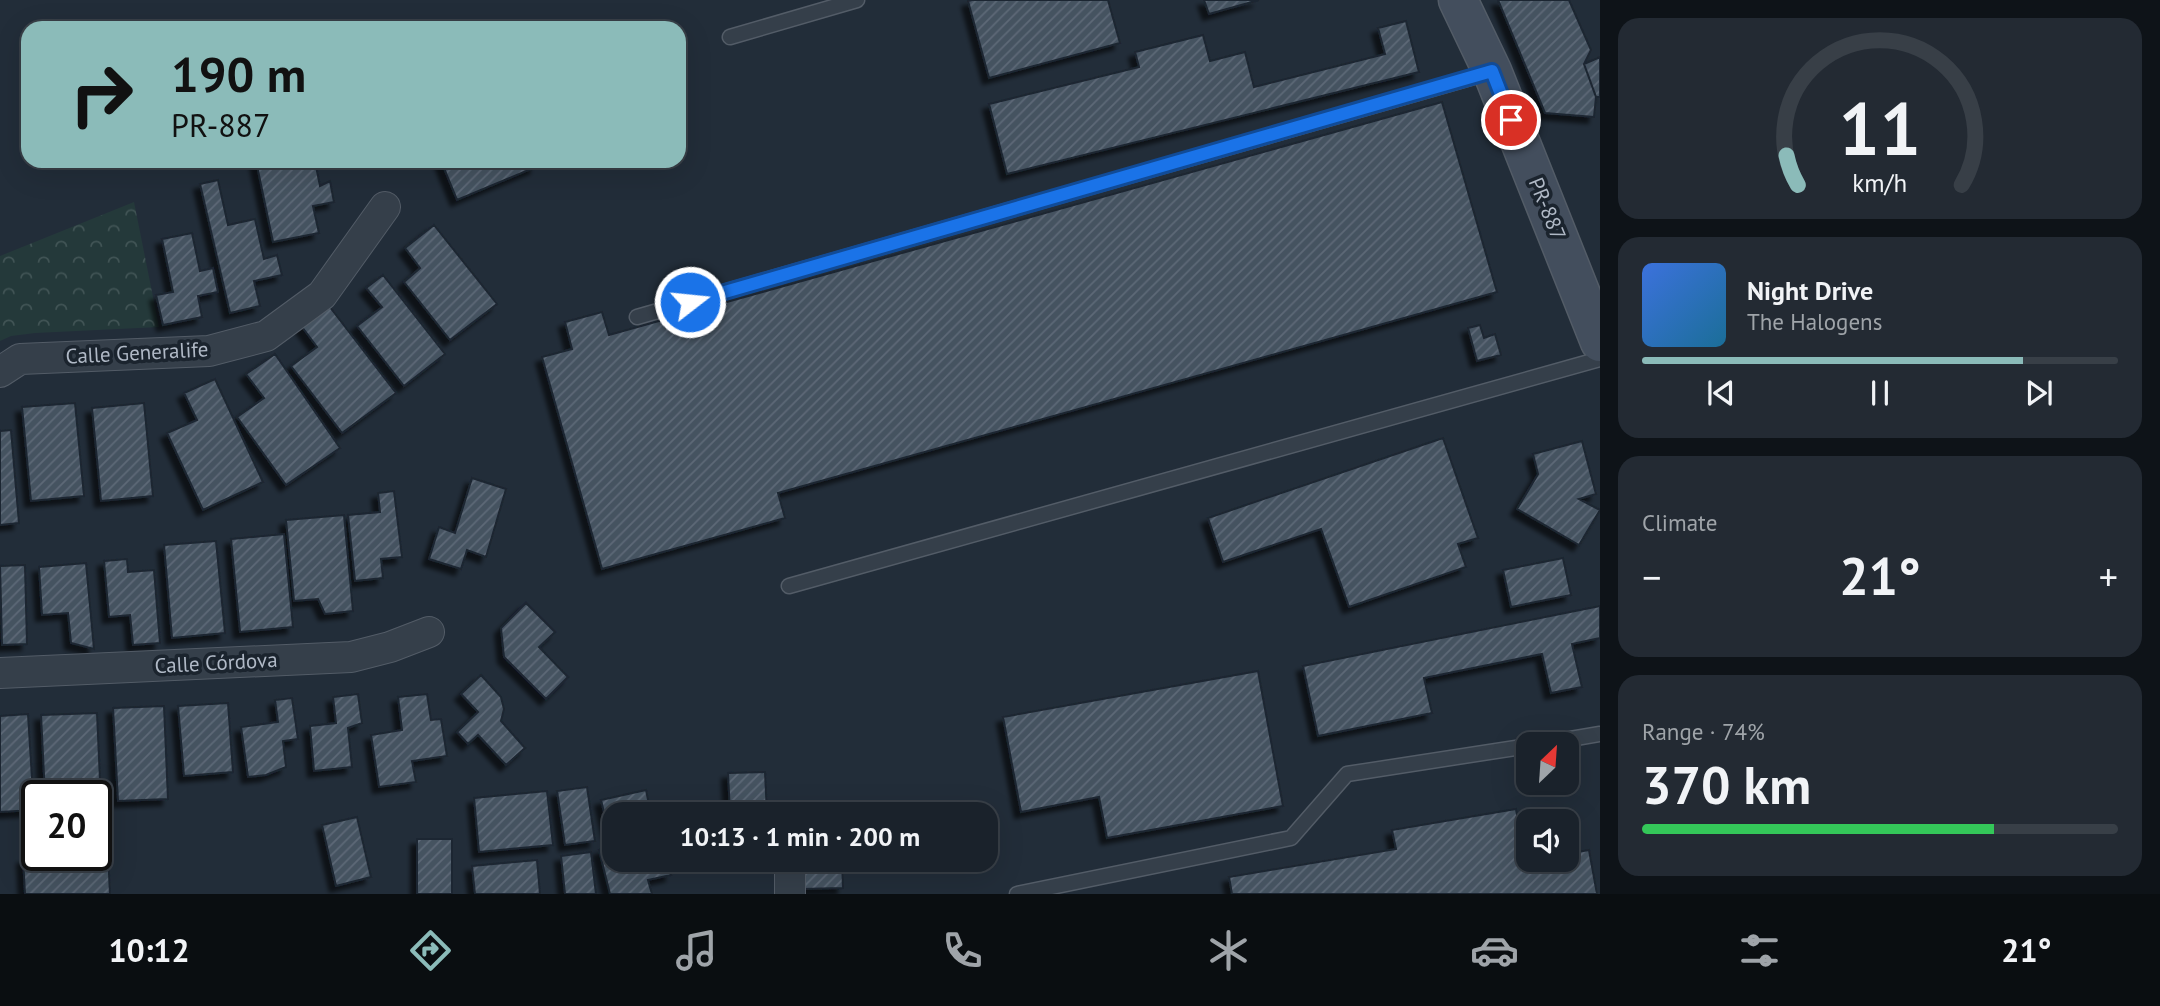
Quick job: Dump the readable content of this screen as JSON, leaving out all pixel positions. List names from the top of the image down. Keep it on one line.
{"streets":{"street":["PR-887","Calle Generalife","Calle Córdova"]},"north":"top right","page":{"turn":["190 m","PR-887"],"song":["Night Drive","The Halogens"],"tile":["Climate",["Range · 74%","370 km"]],"heat":["−","21°","+"],"limit":"20","trip":"10:13 · 1 min · 200 m","tabs":["10:12","21°"],"gauge":["11","km/h"]}}
